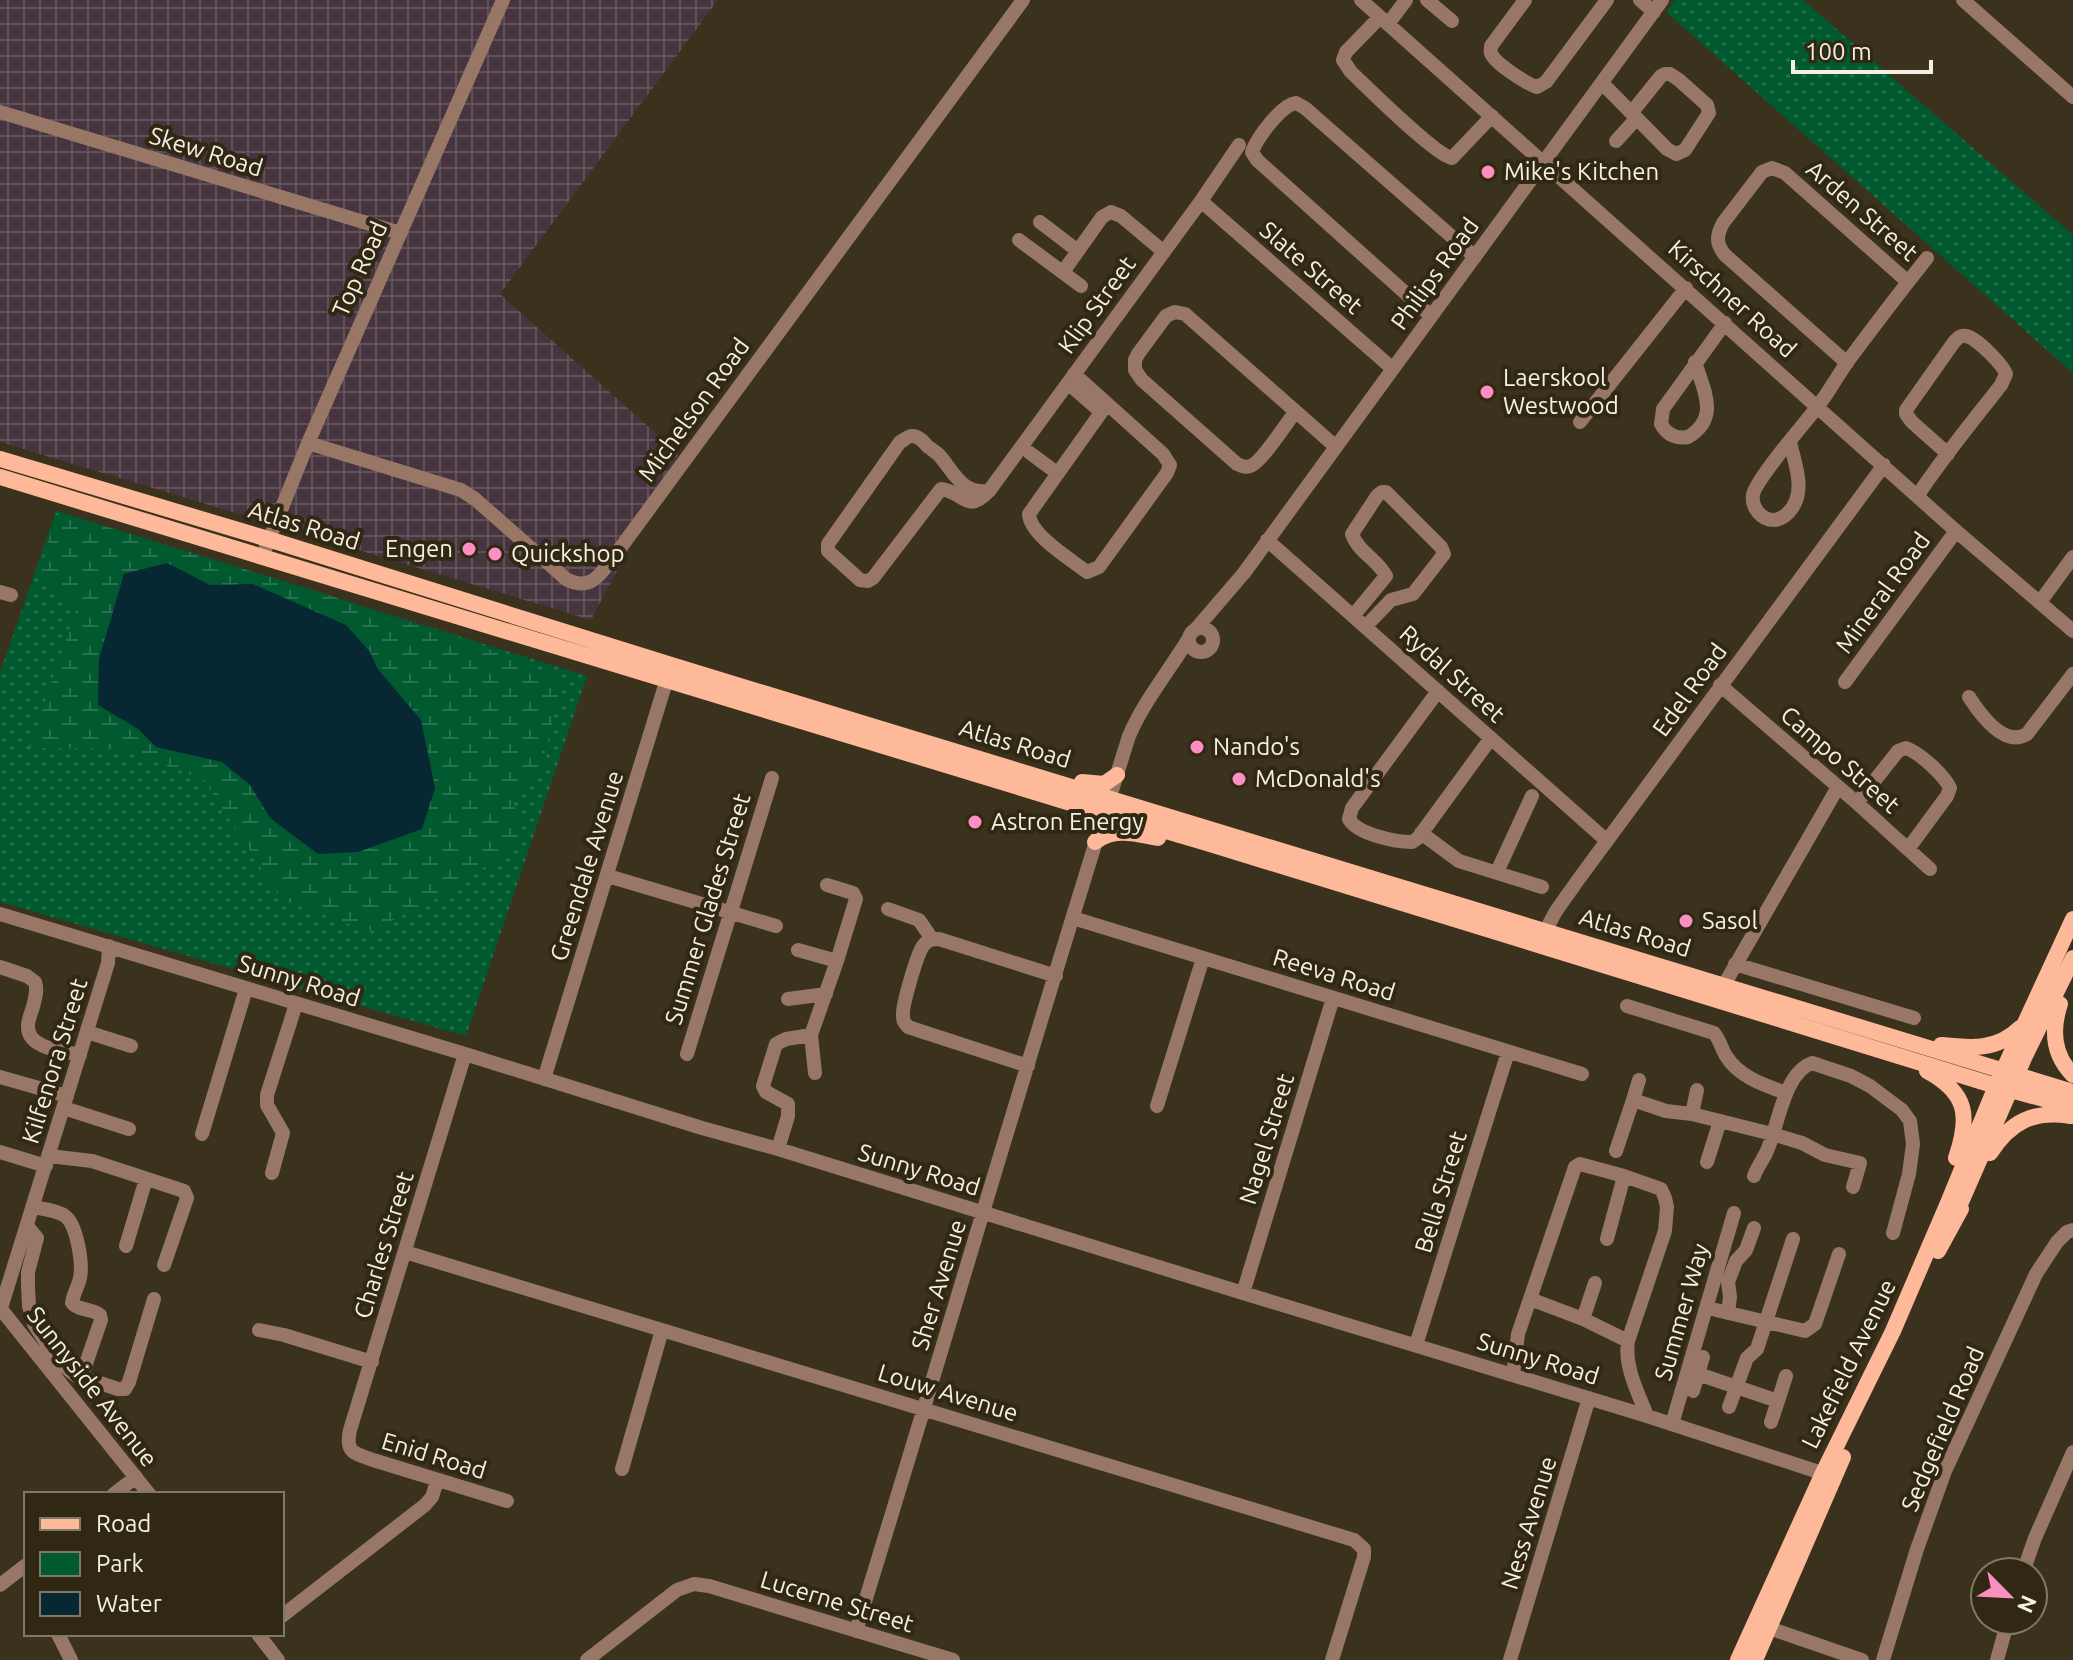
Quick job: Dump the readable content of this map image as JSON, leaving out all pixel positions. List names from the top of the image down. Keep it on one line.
{"streets":{"main road":["Atlas Road","Lakefield Avenue"],"street":["Skew Road","Arden Street","Slate Street","Top Road","Philips Road","Kirschner Road","Klip Street","Michelson Road","Mineral Road","Rydal Street","Edel Road","Campo Street","Greendale Avenue","Summer Glades Street","Reeva Road","Sunny Road","Kilfenora Street","Nagel Street","Bella Street","Charles Street","Sher Avenue","Summer Way","Sunnyside Avenue","Louw Avenue","Sedgefield Road","Enid Road","Ness Avenue","Lucerne Street"]},"crossings":[["Skew Road","Top Road"],["Arden Street","Kirschner Road"],["Slate Street","Philips Road"],["Slate Street","Klip Street"],["Top Road","Michelson Road"],["Top Road","Atlas Road"],["Philips Road","Kirschner Road"],["Philips Road","Atlas Road"],["Philips Road","Rydal Street"],["Philips Road","Sher Avenue"],["Kirschner Road","Mineral Road"],["Kirschner Road","Edel Road"],["Atlas Road","Edel Road"],["Atlas Road","Greendale Avenue"],["Atlas Road","Sher Avenue"],["Atlas Road","Lakefield Avenue"],["Rydal Street","Edel Road"],["Edel Road","Campo Street"],["Greendale Avenue","Sunny Road"],["Reeva Road","Nagel Street"],["Reeva Road","Bella Street"],["Reeva Road","Sher Avenue"],["Sunny Road","Kilfenora Street"],["Sunny Road","Nagel Street"],["Sunny Road","Bella Street"],["Sunny Road","Charles Street"],["Sunny Road","Sher Avenue"],["Sunny Road","Summer Way"],["Sunny Road","Lakefield Avenue"],["Sunny Road","Ness Avenue"],["Kilfenora Street","Sunnyside Avenue"],["Charles Street","Louw Avenue"],["Charles Street","Enid Road"],["Sher Avenue","Louw Avenue"],["Sher Avenue","Lucerne Street"]],"places":["Mike's Kitchen","Laerskool Westwood","Engen","Quickshop","Nando's","McDonald's","Astron Energy","Sasol"],"legend":["Road","Park","Water"],"scale_bar":"100 m","north":"bottom right"}
